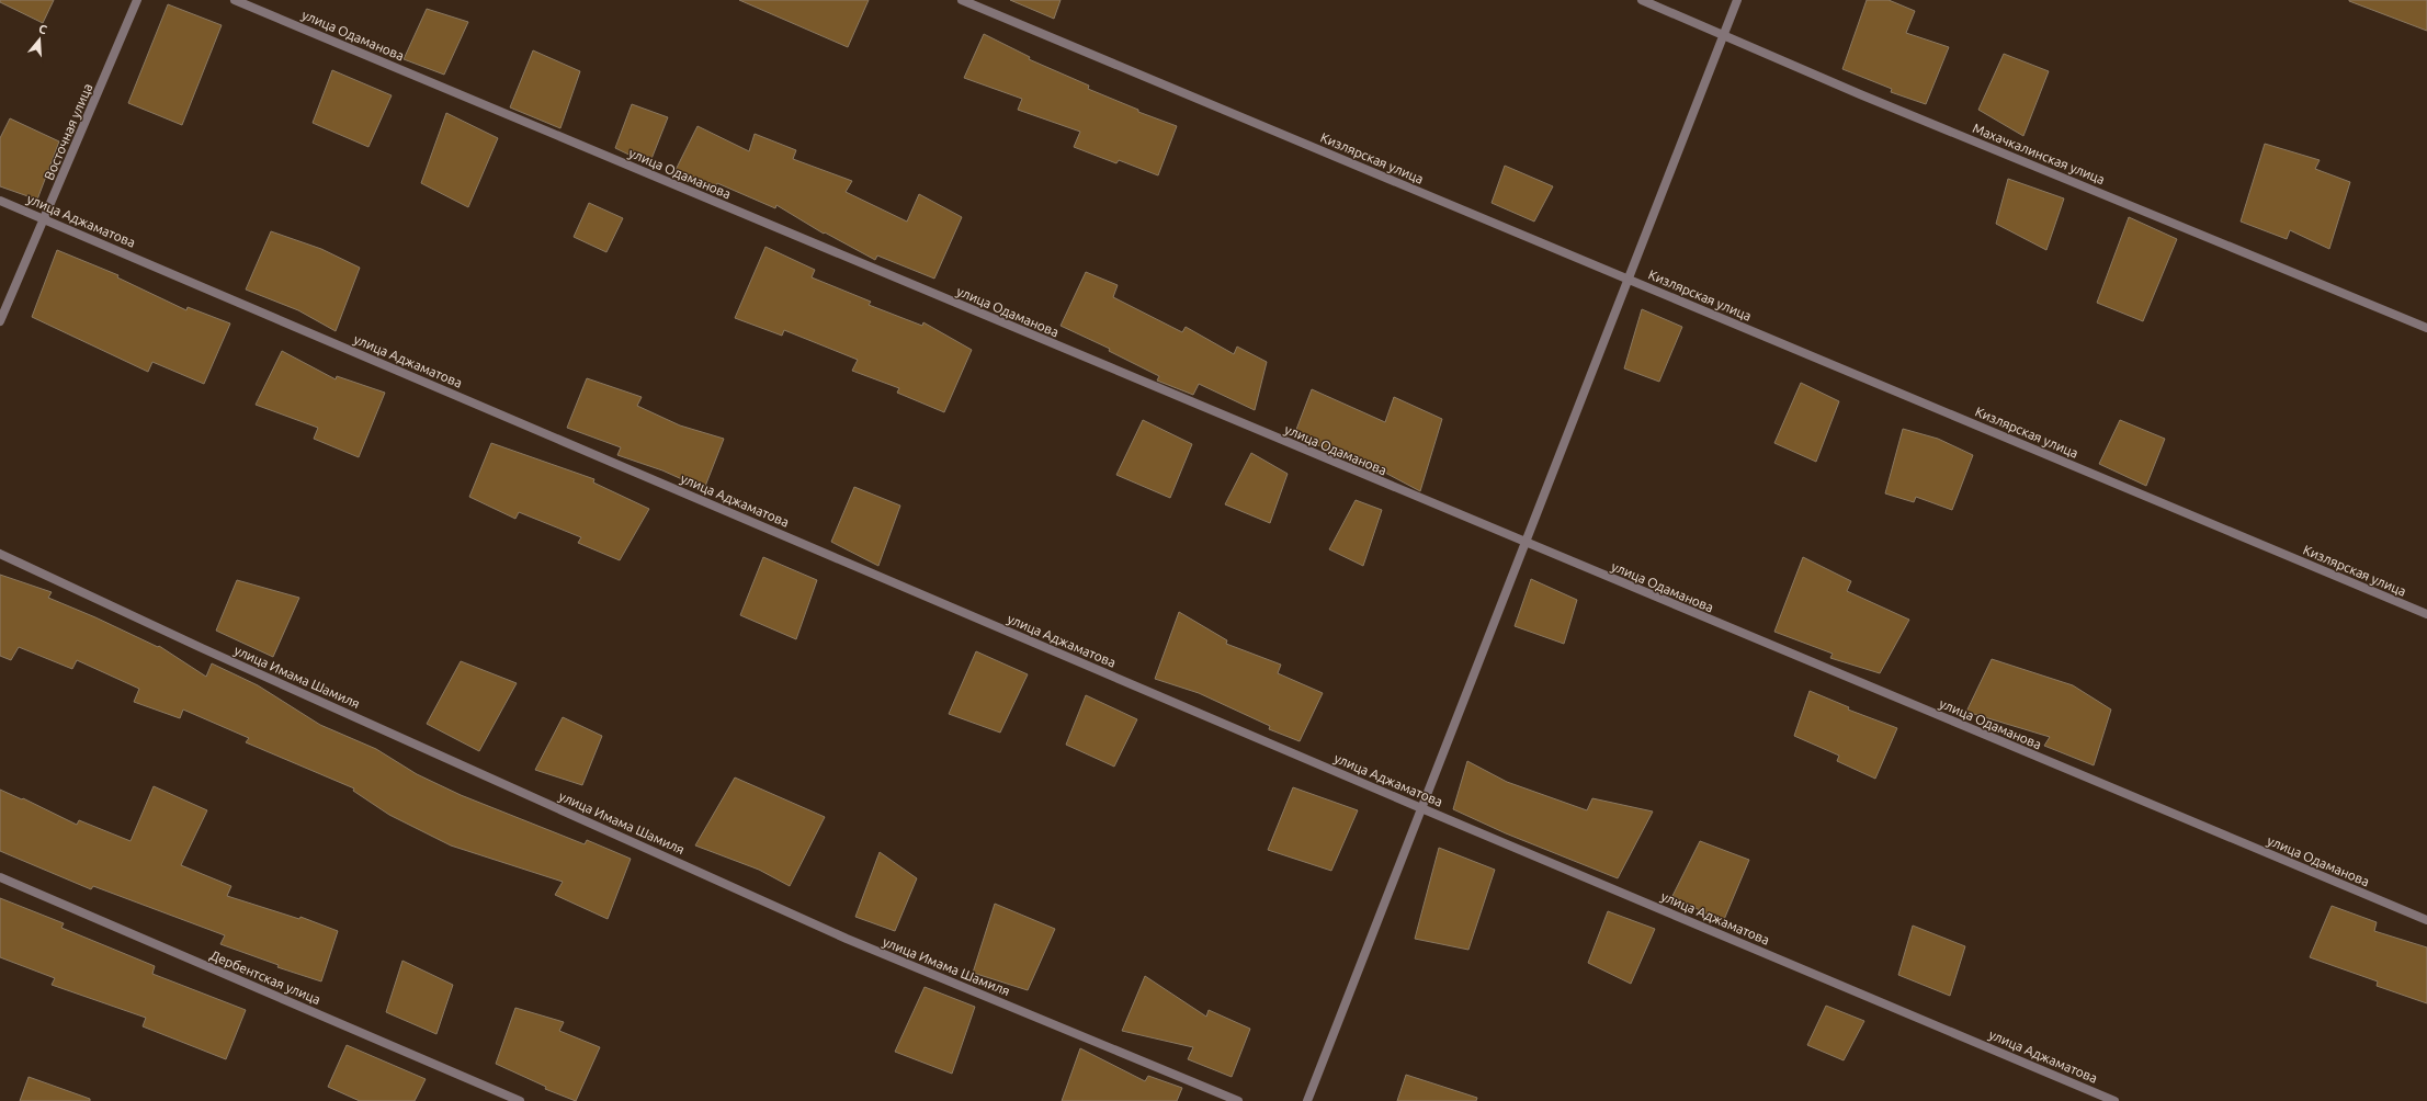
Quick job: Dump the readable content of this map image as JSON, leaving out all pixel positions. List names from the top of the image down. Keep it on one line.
{"streets":{"street":["улица Одаманова","Восточная улица","Махачкалинская улица","Кизлярская улица","улица Аджаматова","улица Имама Шамиля","Дербентская улица"]},"crossings":[["Восточная улица","улица Аджаматова"]],"north":"top"}
